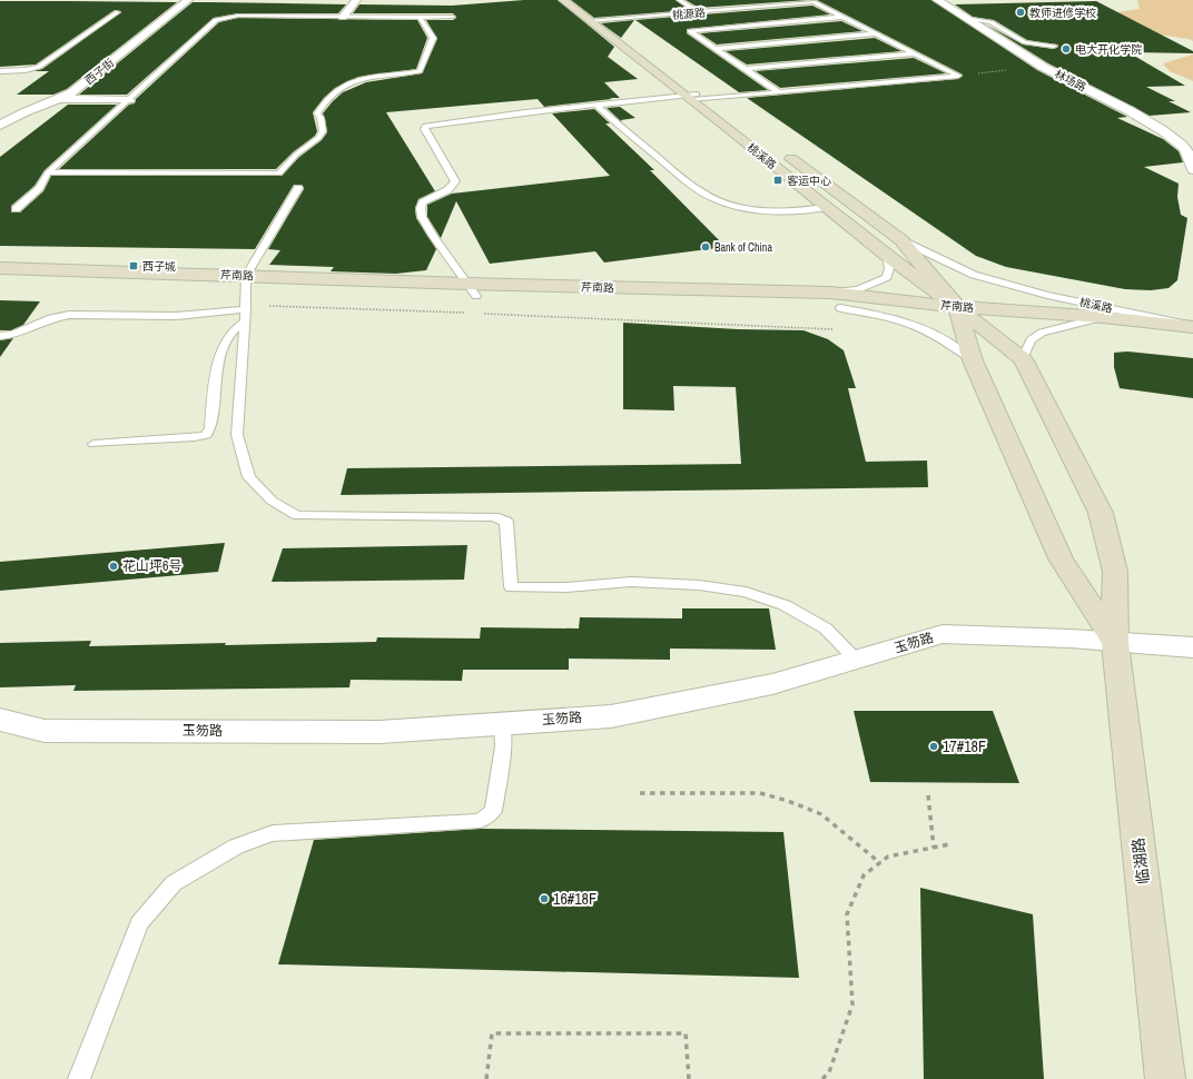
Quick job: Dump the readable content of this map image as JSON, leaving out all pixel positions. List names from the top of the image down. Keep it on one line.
{"streets":{"street":["西子街","林场路","桃溪路","芹南路","玉笏路","临湖路"],"lane":["桃源路"]},"crossings":[["桃源路","桃溪路"],["桃溪路","芹南路"],["玉笏路","临湖路"]],"places":{"other":["教师进修学校","电大开化学院","Bank of China","花山坪6号","17#18F","16#18F"],"transit":["客运中心","西子城"]}}
